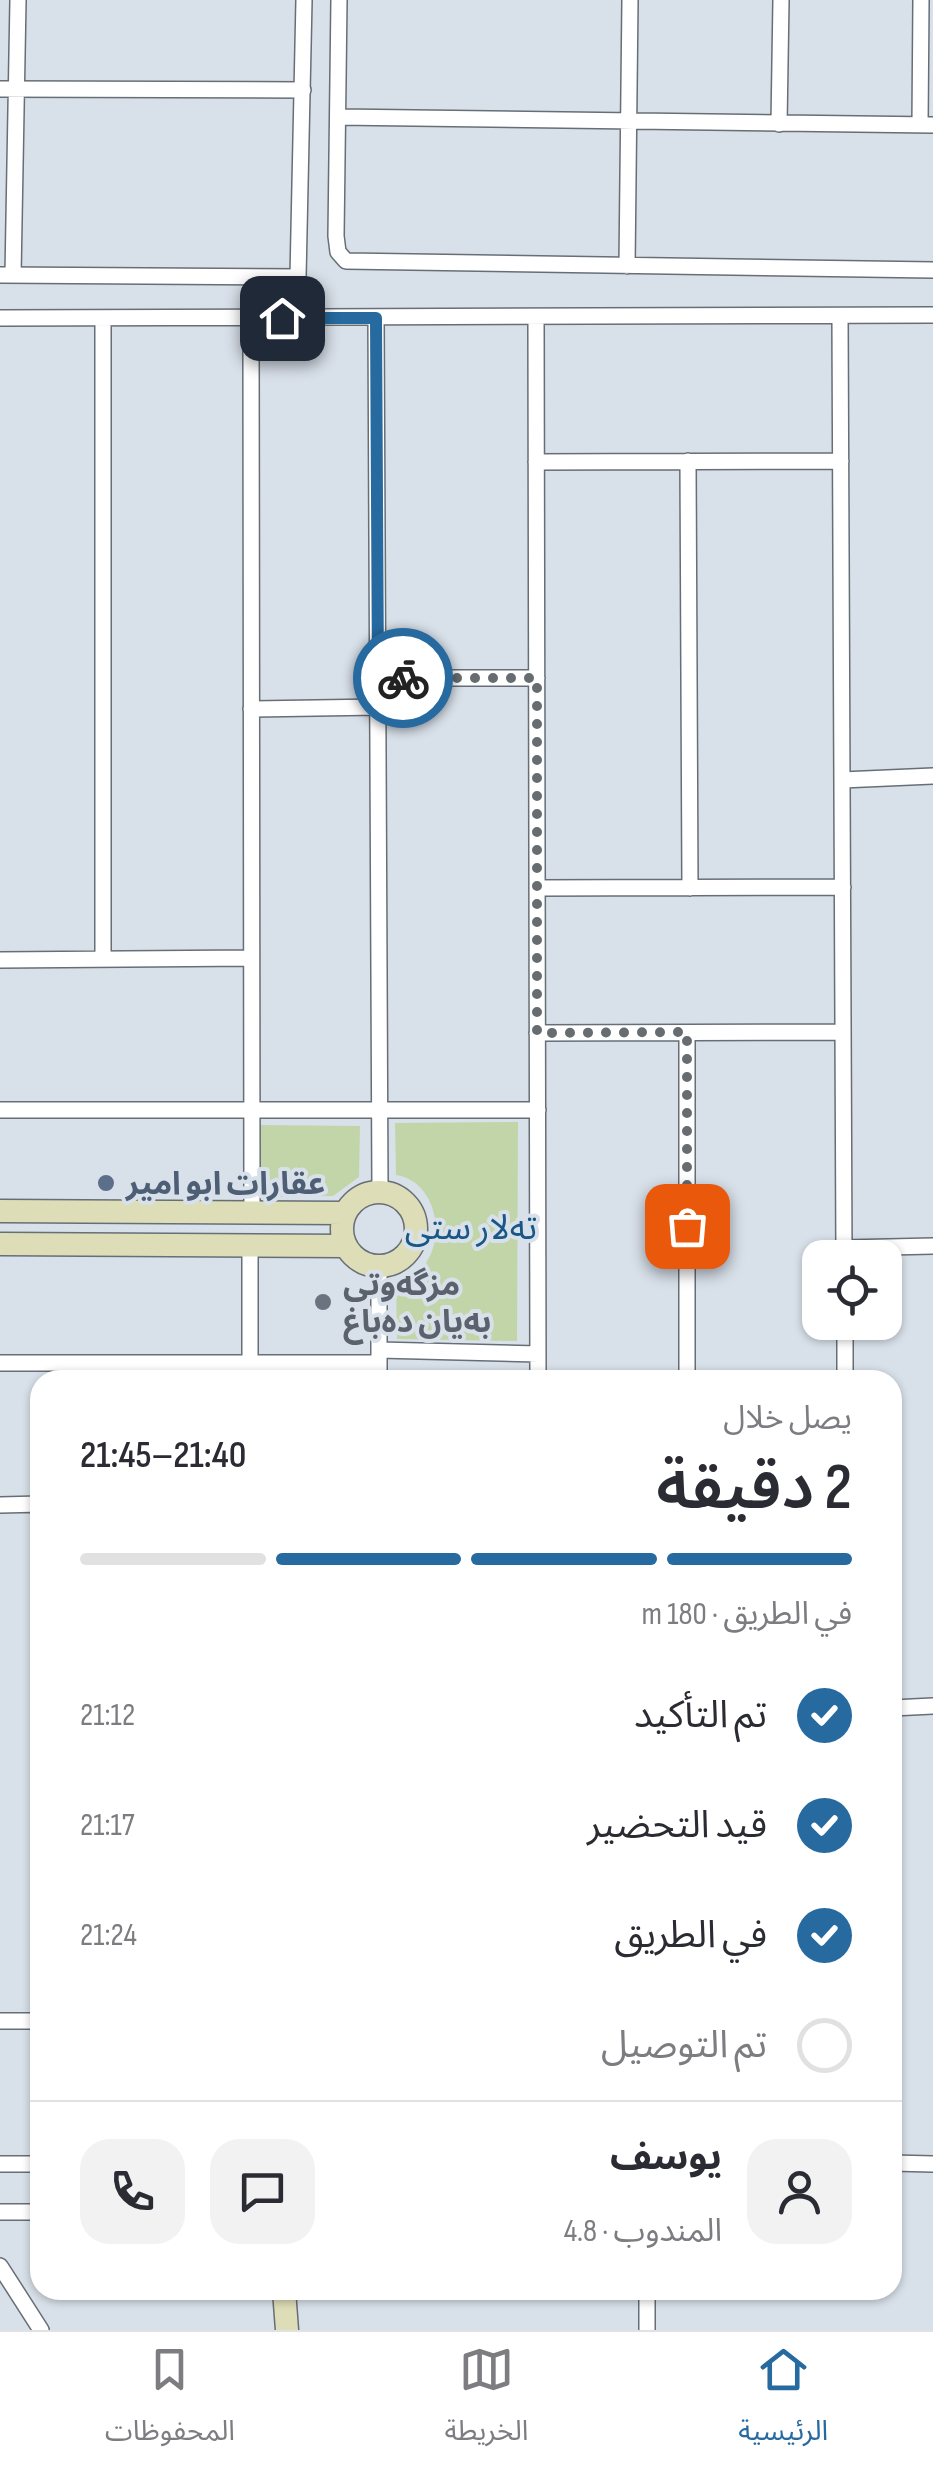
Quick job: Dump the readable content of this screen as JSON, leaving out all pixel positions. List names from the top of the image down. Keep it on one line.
{"districts":["ته‌لار ستی"],"places":["عقارات ابو امير","مزگەوتی بەیان دەباغ"],"page":{"heading":["2 دقيقة","يصل خلال","21:40–21:45"],"panel":["يوسف","المندوب · 4.8"],"bar":"في الطريق · 180 m","list":[["تم التأكيد","21:12"],["قيد التحضير","21:17"],["في الطريق","21:24"],"تم التوصيل"],"tabs":["الرئيسية","الخريطة","المحفوظات"]}}
